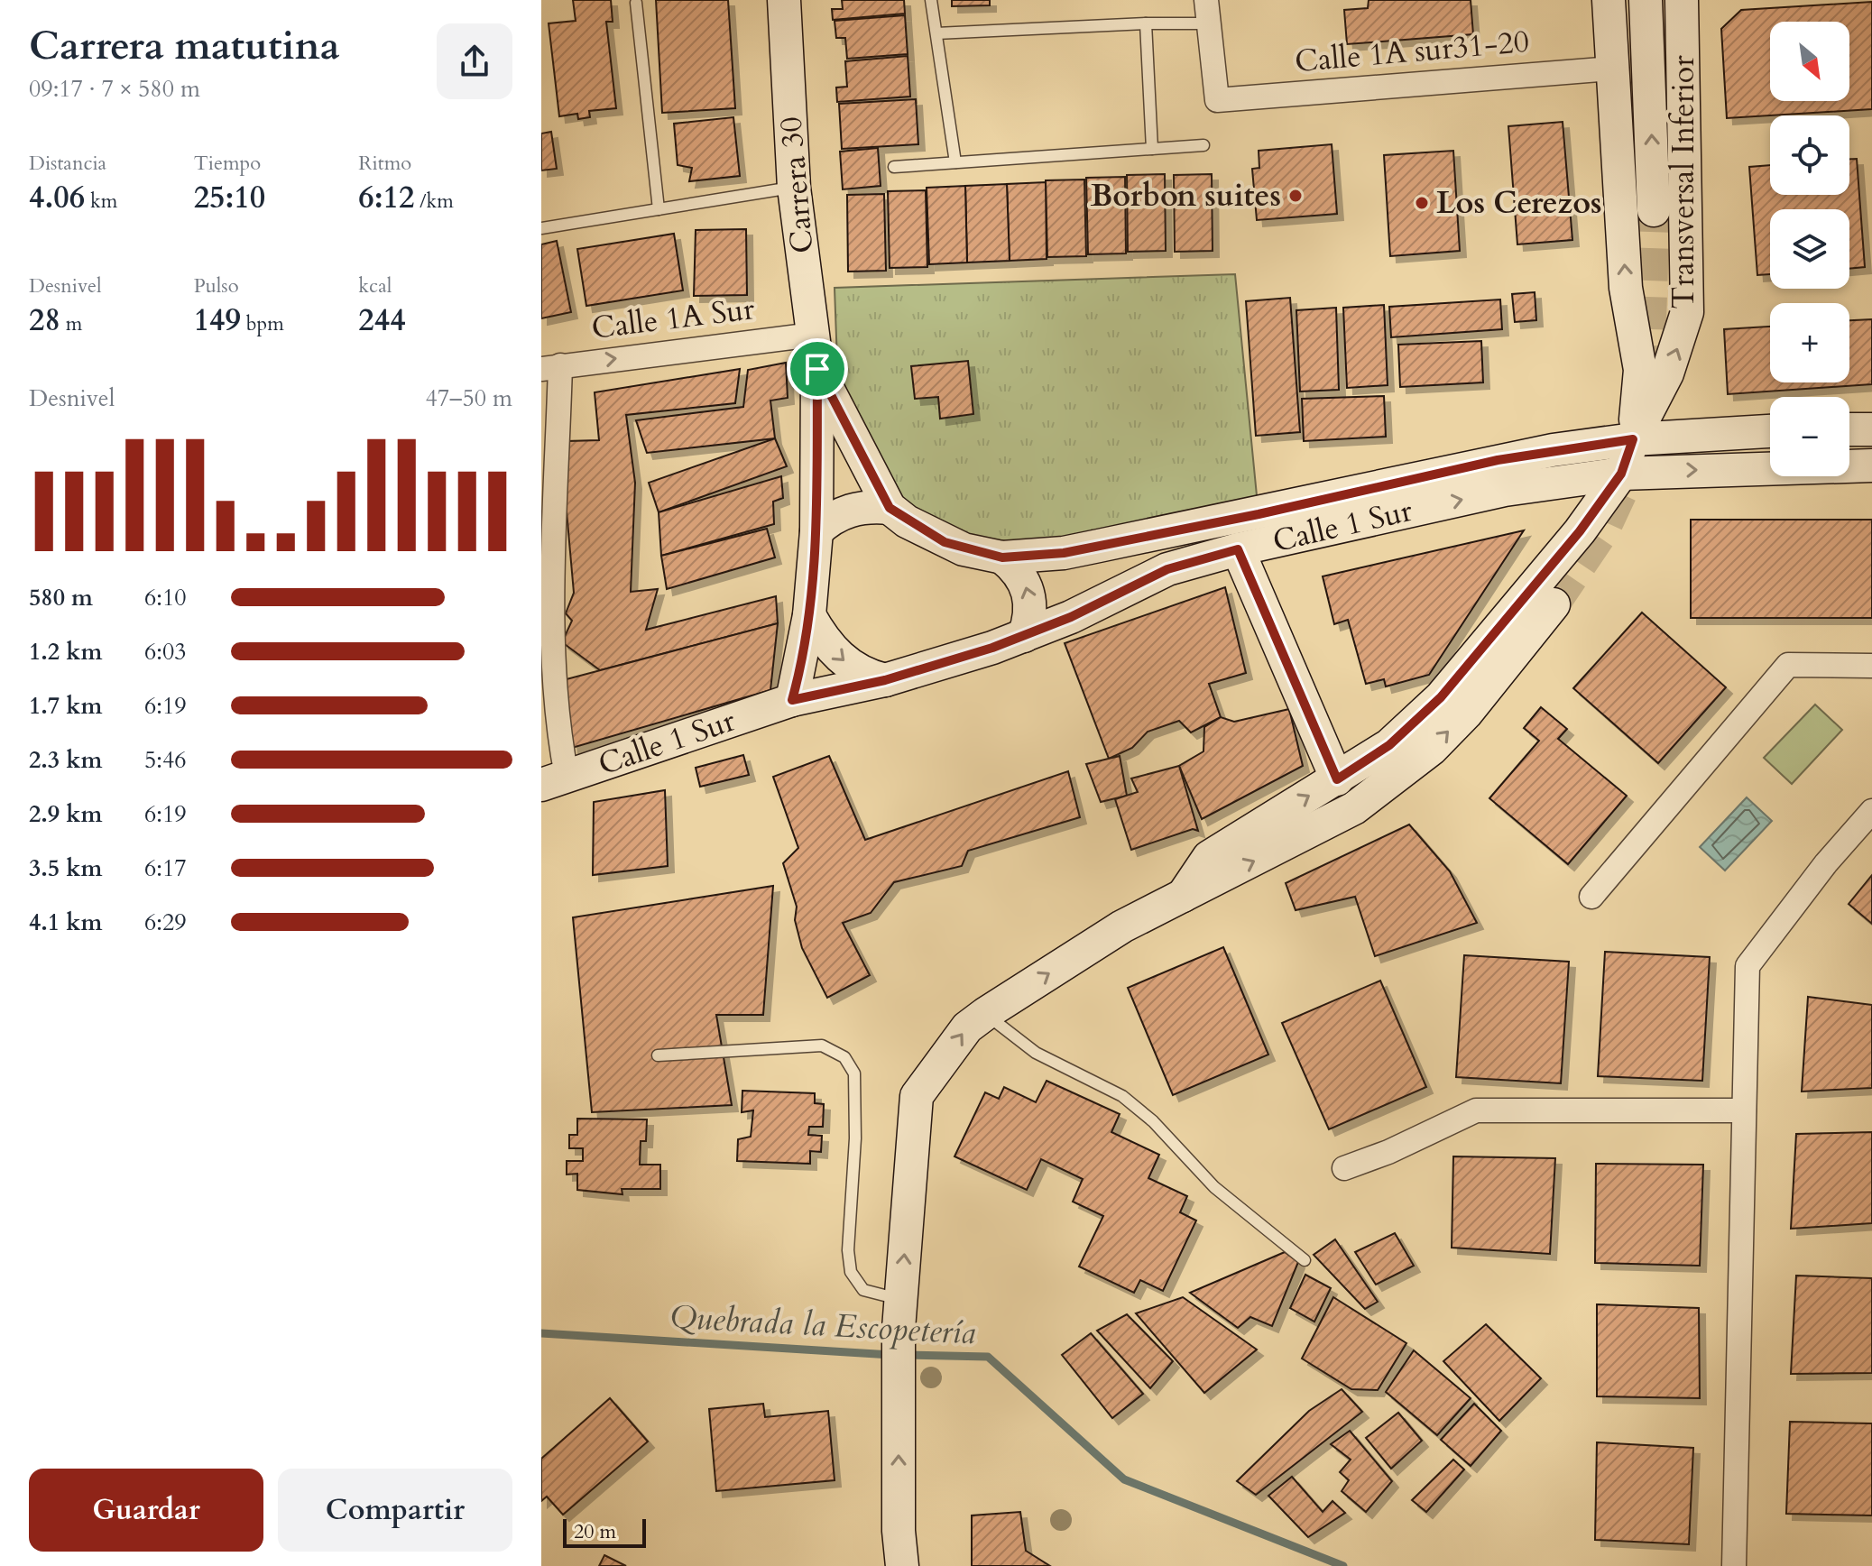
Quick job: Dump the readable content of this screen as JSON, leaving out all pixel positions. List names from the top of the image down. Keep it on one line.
{"streets":{"street":["Calle 1A sur31-20","Transversal Inferior","Carrera 30","Calle 1A Sur","Calle 1 Sur"]},"crossings":[["Calle 1A sur31-20","Transversal Inferior"],["Transversal Inferior","Calle 1 Sur"],["Carrera 30","Calle 1A Sur"],["Carrera 30","Calle 1 Sur"]],"one_way":["Transversal Inferior","Calle 1A Sur"],"water":["Quebrada la Escopetería"],"places":["Borbon suites","Los Cerezos"],"scale_bar":"20 m","north":"bottom right","page":{"heading":["Carrera matutina","09:17 · 7 × 580 m"],"map_buttons":["+","−"],"stats":[["Distancia","4.06 km"],["Tiempo","25:10"],["Ritmo","6:12 /km"],["Desnivel","28 m"],["Pulso","149 bpm"],["kcal","244"]],"chart":["Desnivel","47–50 m"],"list":[{"name":"580 m","note":"6:10"},{"name":"1.2 km","note":"6:03"},{"name":"1.7 km","note":"6:19"},{"name":"2.3 km","note":"5:46"},{"name":"2.9 km","note":"6:19"},{"name":"3.5 km","note":"6:17"},{"name":"4.1 km","note":"6:29"}],"buttons":["Guardar","Compartir"],"scale":"20 m"}}
